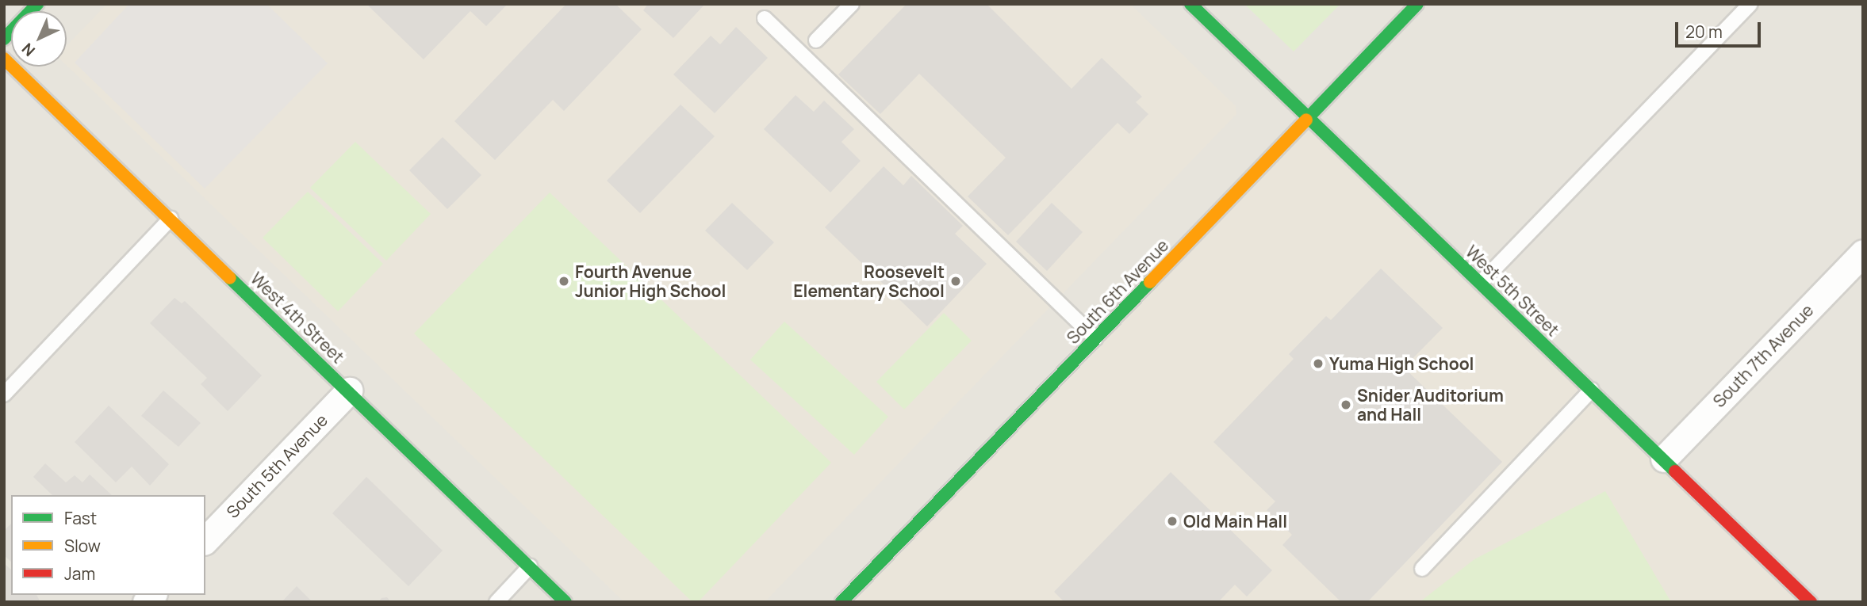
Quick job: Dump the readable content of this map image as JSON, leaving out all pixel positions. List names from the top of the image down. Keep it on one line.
{"streets":{"street":["West 5th Street","South 6th Avenue","West 4th Street","South 7th Avenue","South 5th Avenue"]},"crossings":[["West 5th Street","South 6th Avenue"],["West 5th Street","South 7th Avenue"],["West 4th Street","South 5th Avenue"]],"places":["Fourth Avenue Junior High School","Roosevelt Elementary School","Yuma High School","Snider Auditorium and Hall","Old Main Hall"],"legend":["Fast","Slow","Jam"],"scale_bar":"20 m","north":"bottom left"}
